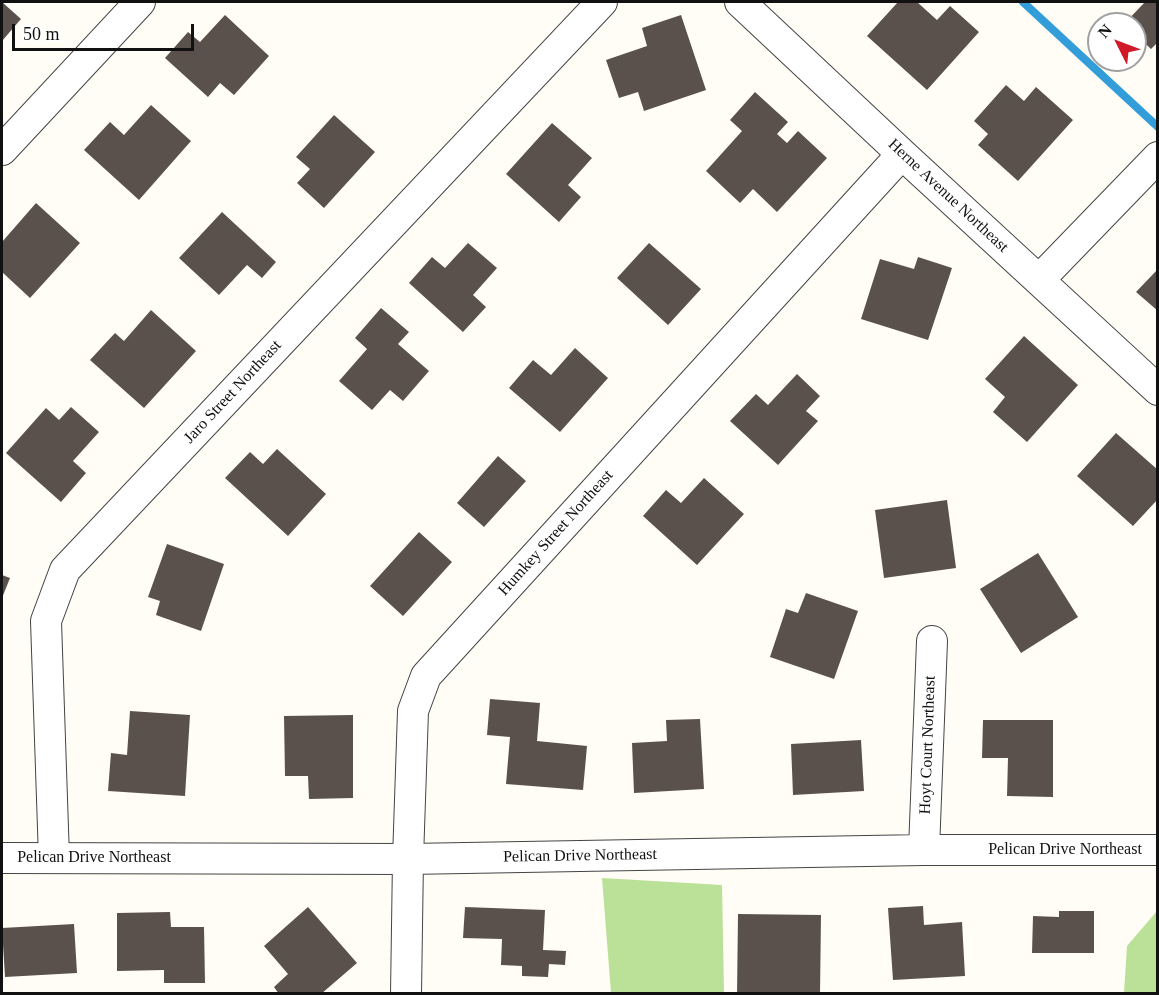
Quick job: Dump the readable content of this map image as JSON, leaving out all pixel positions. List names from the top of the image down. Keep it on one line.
{"streets":{"street":["Herne Avenue Northeast","Jaro Street Northeast","Humkey Street Northeast","Hoyt Court Northeast","Pelican Drive Northeast"]},"crossings":[["Herne Avenue Northeast","Humkey Street Northeast"],["Jaro Street Northeast","Pelican Drive Northeast"],["Humkey Street Northeast","Pelican Drive Northeast"],["Hoyt Court Northeast","Pelican Drive Northeast"]],"scale_bar":"50 m","north":"top left"}
